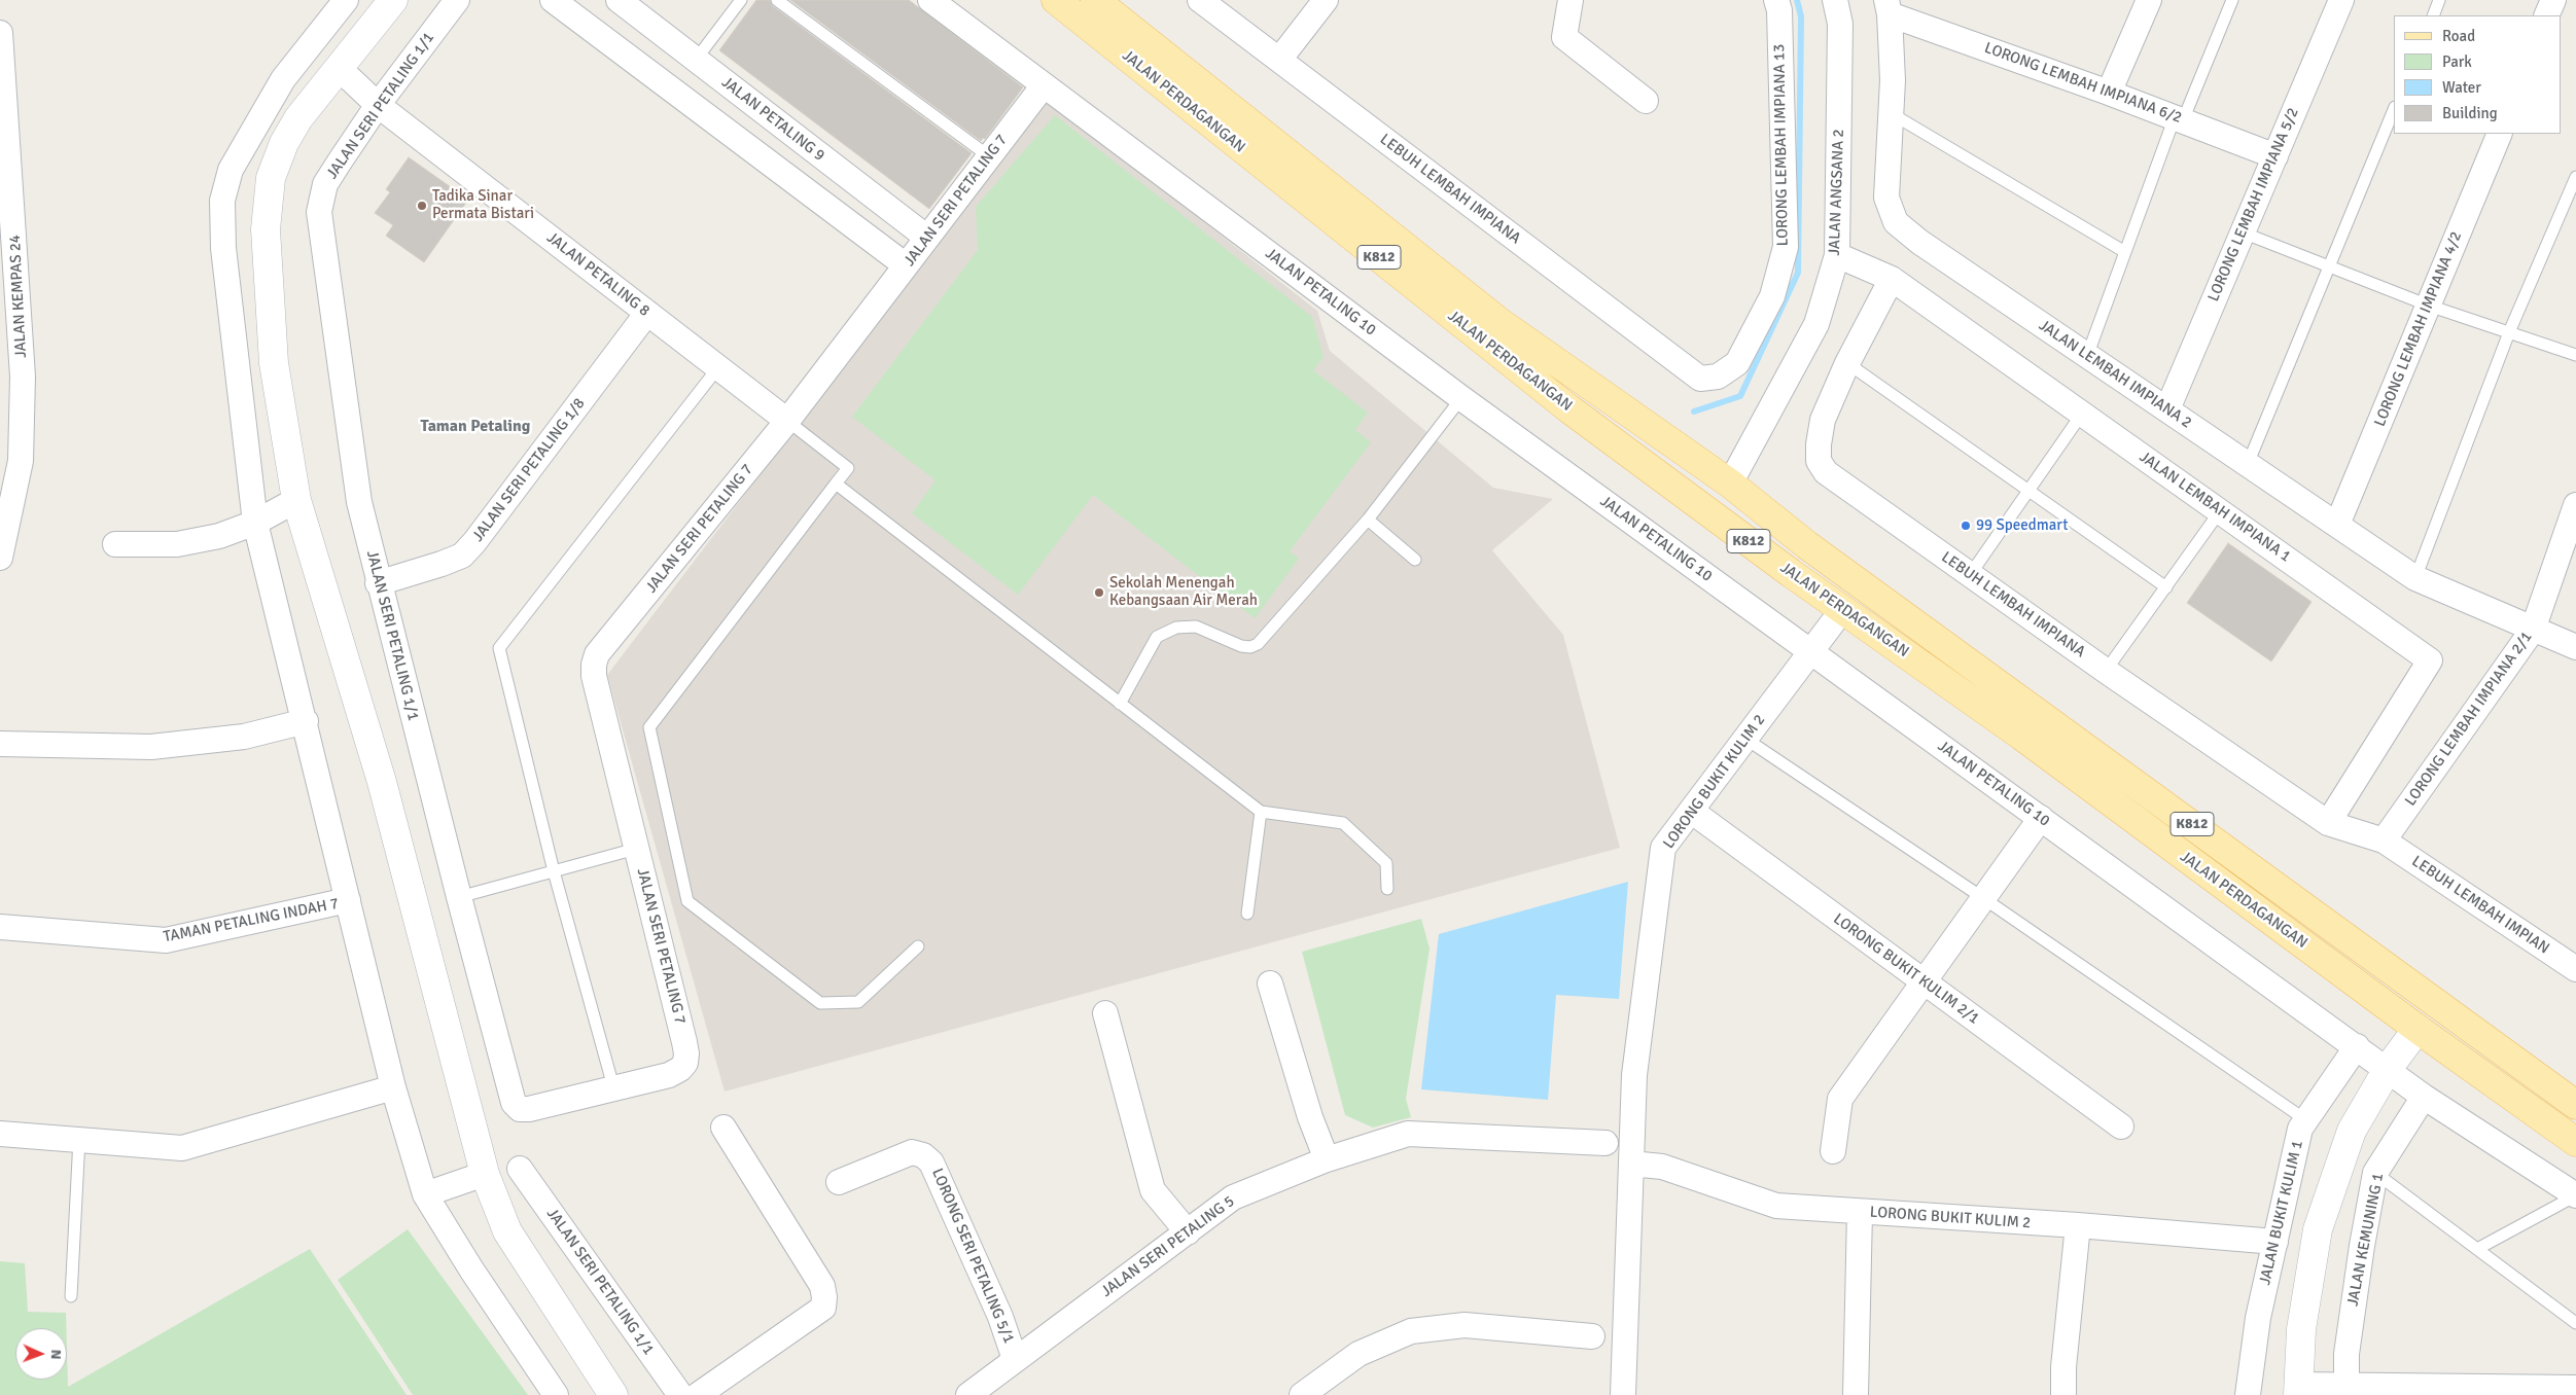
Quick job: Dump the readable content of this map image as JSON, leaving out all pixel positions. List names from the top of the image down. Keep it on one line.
{"streets":{"main road":["JALAN PERDAGANGAN","K812"],"street":["LORONG LEMBAH IMPIANA 6/2","JALAN SERI PETALING 1/1","JALAN PETALING 9","LORONG LEMBAH IMPIANA 13","LEBUH LEMBAH IMPIANA","JALAN ANGSANA 2","JALAN SERI PETALING 7","LORONG LEMBAH IMPIANA 5/2","JALAN PETALING 8","JALAN PETALING 10","JALAN KEMPAS 24","LORONG LEMBAH IMPIANA 4/2","JALAN LEMBAH IMPIANA 2","JALAN SERI PETALING 1/8","JALAN LEMBAH IMPIANA 1","LORONG LEMBAH IMPIANA 2/1","LORONG BUKIT KULIM 2","LEBUH LEMBAH IMPIAN","TAMAN PETALING INDAH 7","LORONG BUKIT KULIM 2/1","JALAN BUKIT KULIM 1","JALAN KEMUNING 1","JALAN SERI PETALING 5","LORONG SERI PETALING 5/1"]},"crossings":[["LORONG LEMBAH IMPIANA 6/2","LORONG LEMBAH IMPIANA 5/2"],["LORONG LEMBAH IMPIANA 6/2","JALAN LEMBAH IMPIANA 2"],["JALAN PERDAGANGAN","JALAN ANGSANA 2"],["JALAN PERDAGANGAN","LORONG BUKIT KULIM 2"],["JALAN SERI PETALING 1/1","JALAN SERI PETALING 7"],["JALAN SERI PETALING 1/1","JALAN PETALING 8"],["JALAN SERI PETALING 1/1","JALAN SERI PETALING 1/8"],["JALAN PETALING 9","JALAN SERI PETALING 7"],["LORONG LEMBAH IMPIANA 13","LEBUH LEMBAH IMPIANA"],["LEBUH LEMBAH IMPIANA","JALAN LEMBAH IMPIANA 1"],["LEBUH LEMBAH IMPIANA","LORONG LEMBAH IMPIANA 2/1"],["LEBUH LEMBAH IMPIANA","LEBUH LEMBAH IMPIAN"],["JALAN ANGSANA 2","JALAN LEMBAH IMPIANA 1"],["JALAN SERI PETALING 7","JALAN PETALING 8"],["JALAN SERI PETALING 7","JALAN PETALING 10"],["LORONG LEMBAH IMPIANA 5/2","JALAN LEMBAH IMPIANA 2"],["JALAN PETALING 8","JALAN SERI PETALING 1/8"],["JALAN PETALING 10","LORONG BUKIT KULIM 2"],["JALAN PETALING 10","JALAN BUKIT KULIM 1"],["LORONG LEMBAH IMPIANA 4/2","JALAN LEMBAH IMPIANA 2"],["JALAN LEMBAH IMPIANA 2","LORONG LEMBAH IMPIANA 2/1"],["LORONG LEMBAH IMPIANA 2/1","LEBUH LEMBAH IMPIAN"],["LORONG BUKIT KULIM 2","LORONG BUKIT KULIM 2/1"],["LORONG BUKIT KULIM 2","JALAN BUKIT KULIM 1"],["JALAN SERI PETALING 5","LORONG SERI PETALING 5/1"]],"districts":["Taman Petaling"],"places":["Tadika Sinar Permata Bistari","99 Speedmart","Sekolah Menengah Kebangsaan Air Merah"],"legend":["Road","Park","Water","Building"],"north":"right"}
